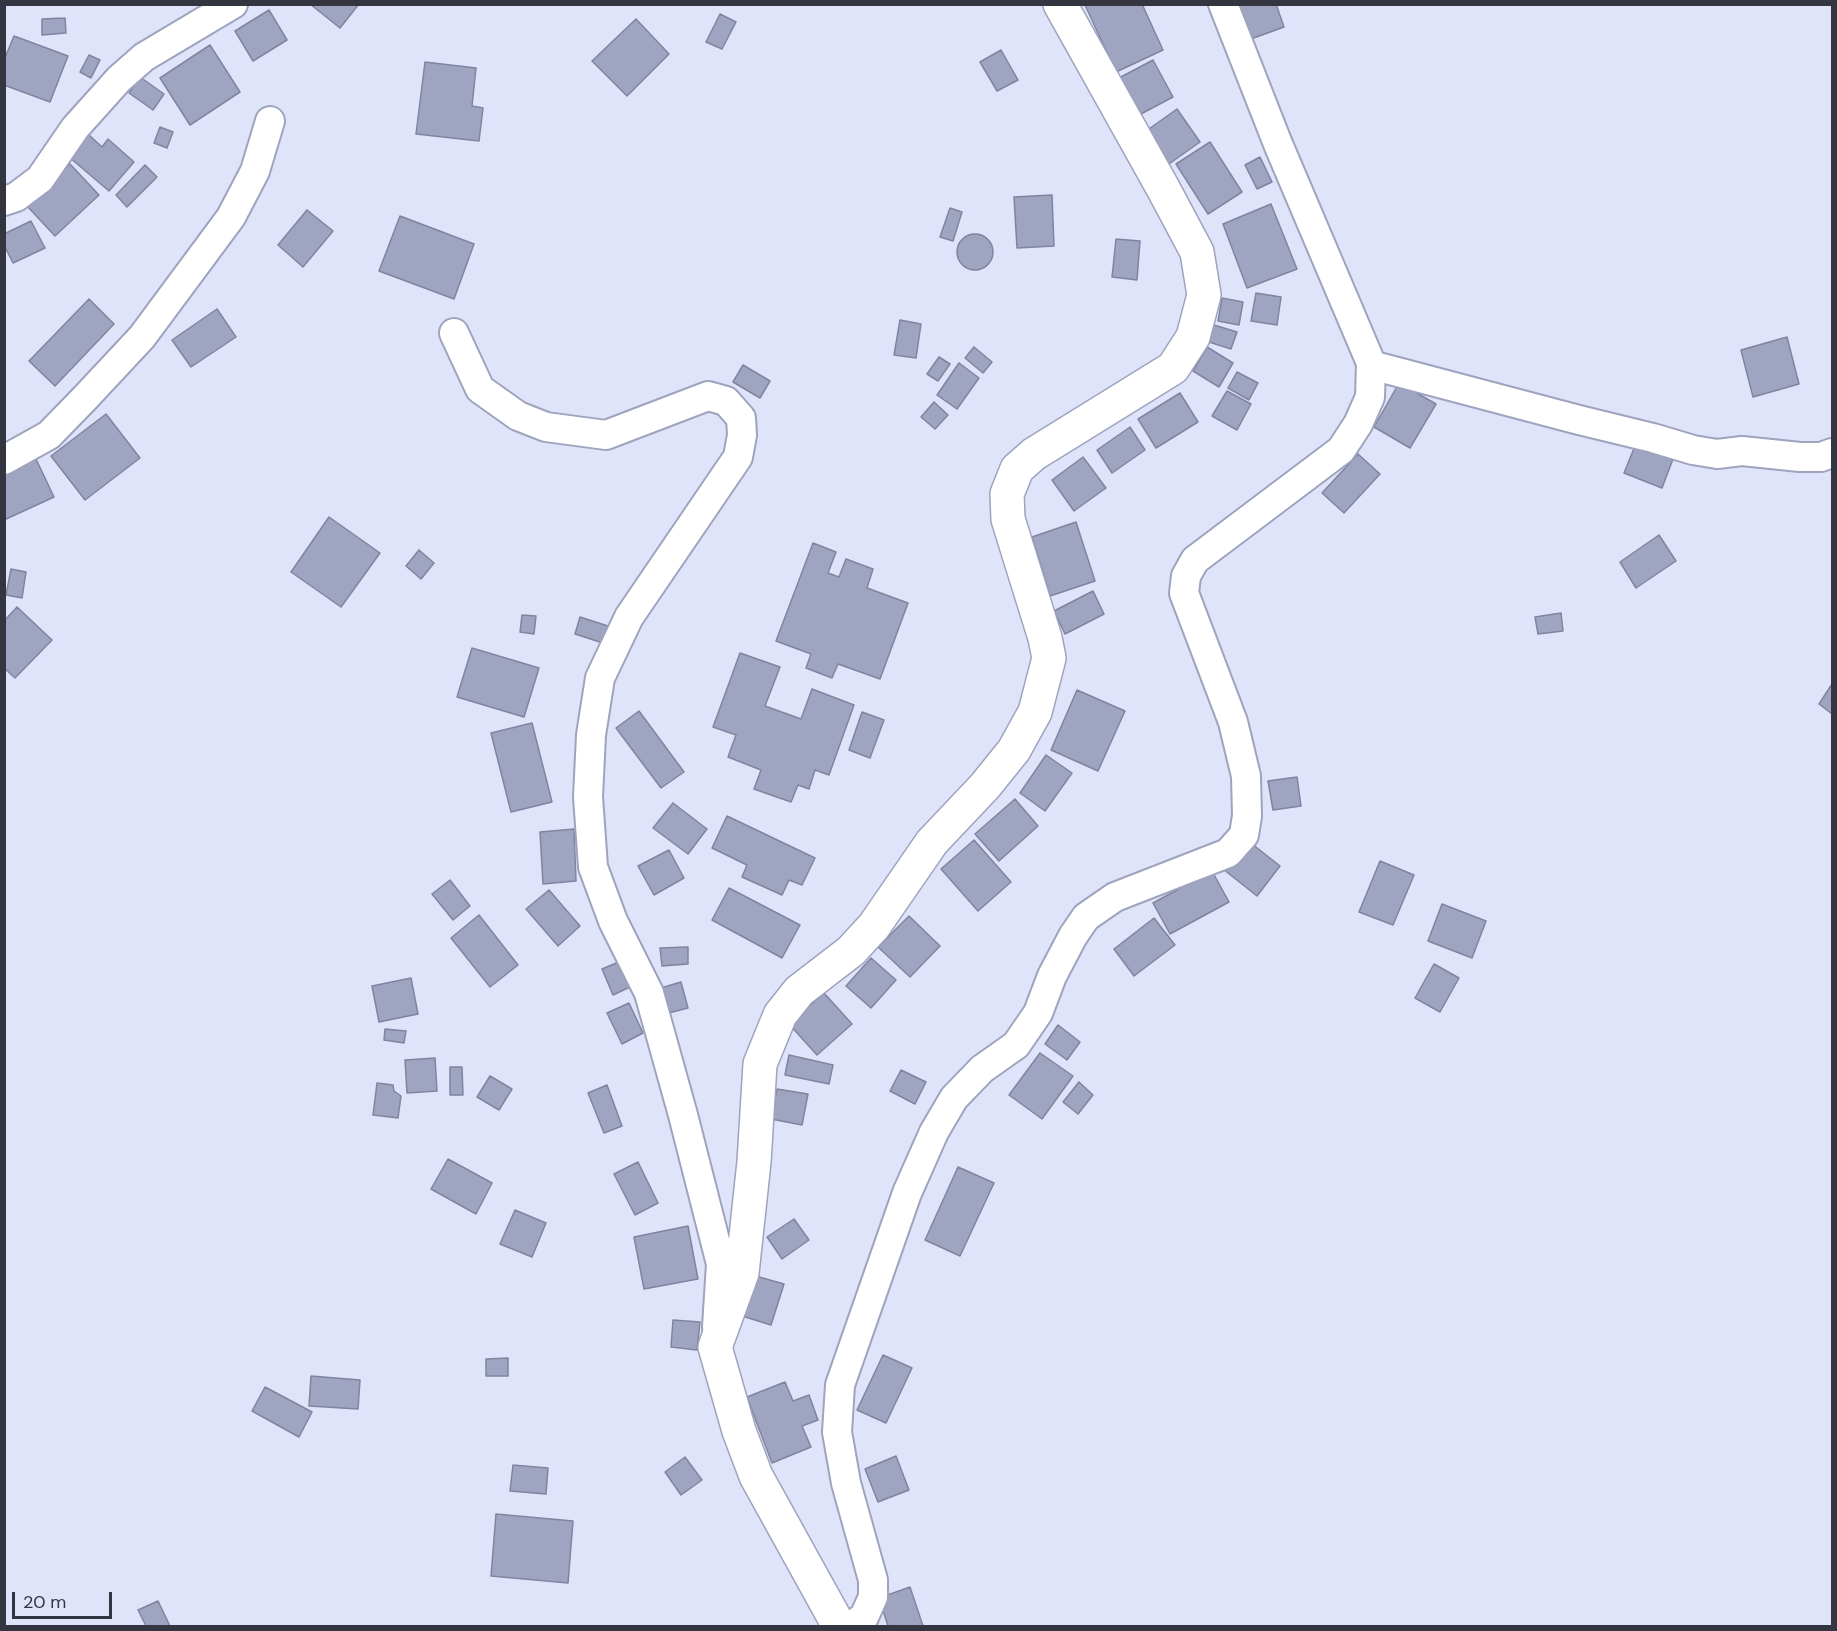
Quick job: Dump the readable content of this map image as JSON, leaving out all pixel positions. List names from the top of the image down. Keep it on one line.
{"scale_bar":"20 m"}
